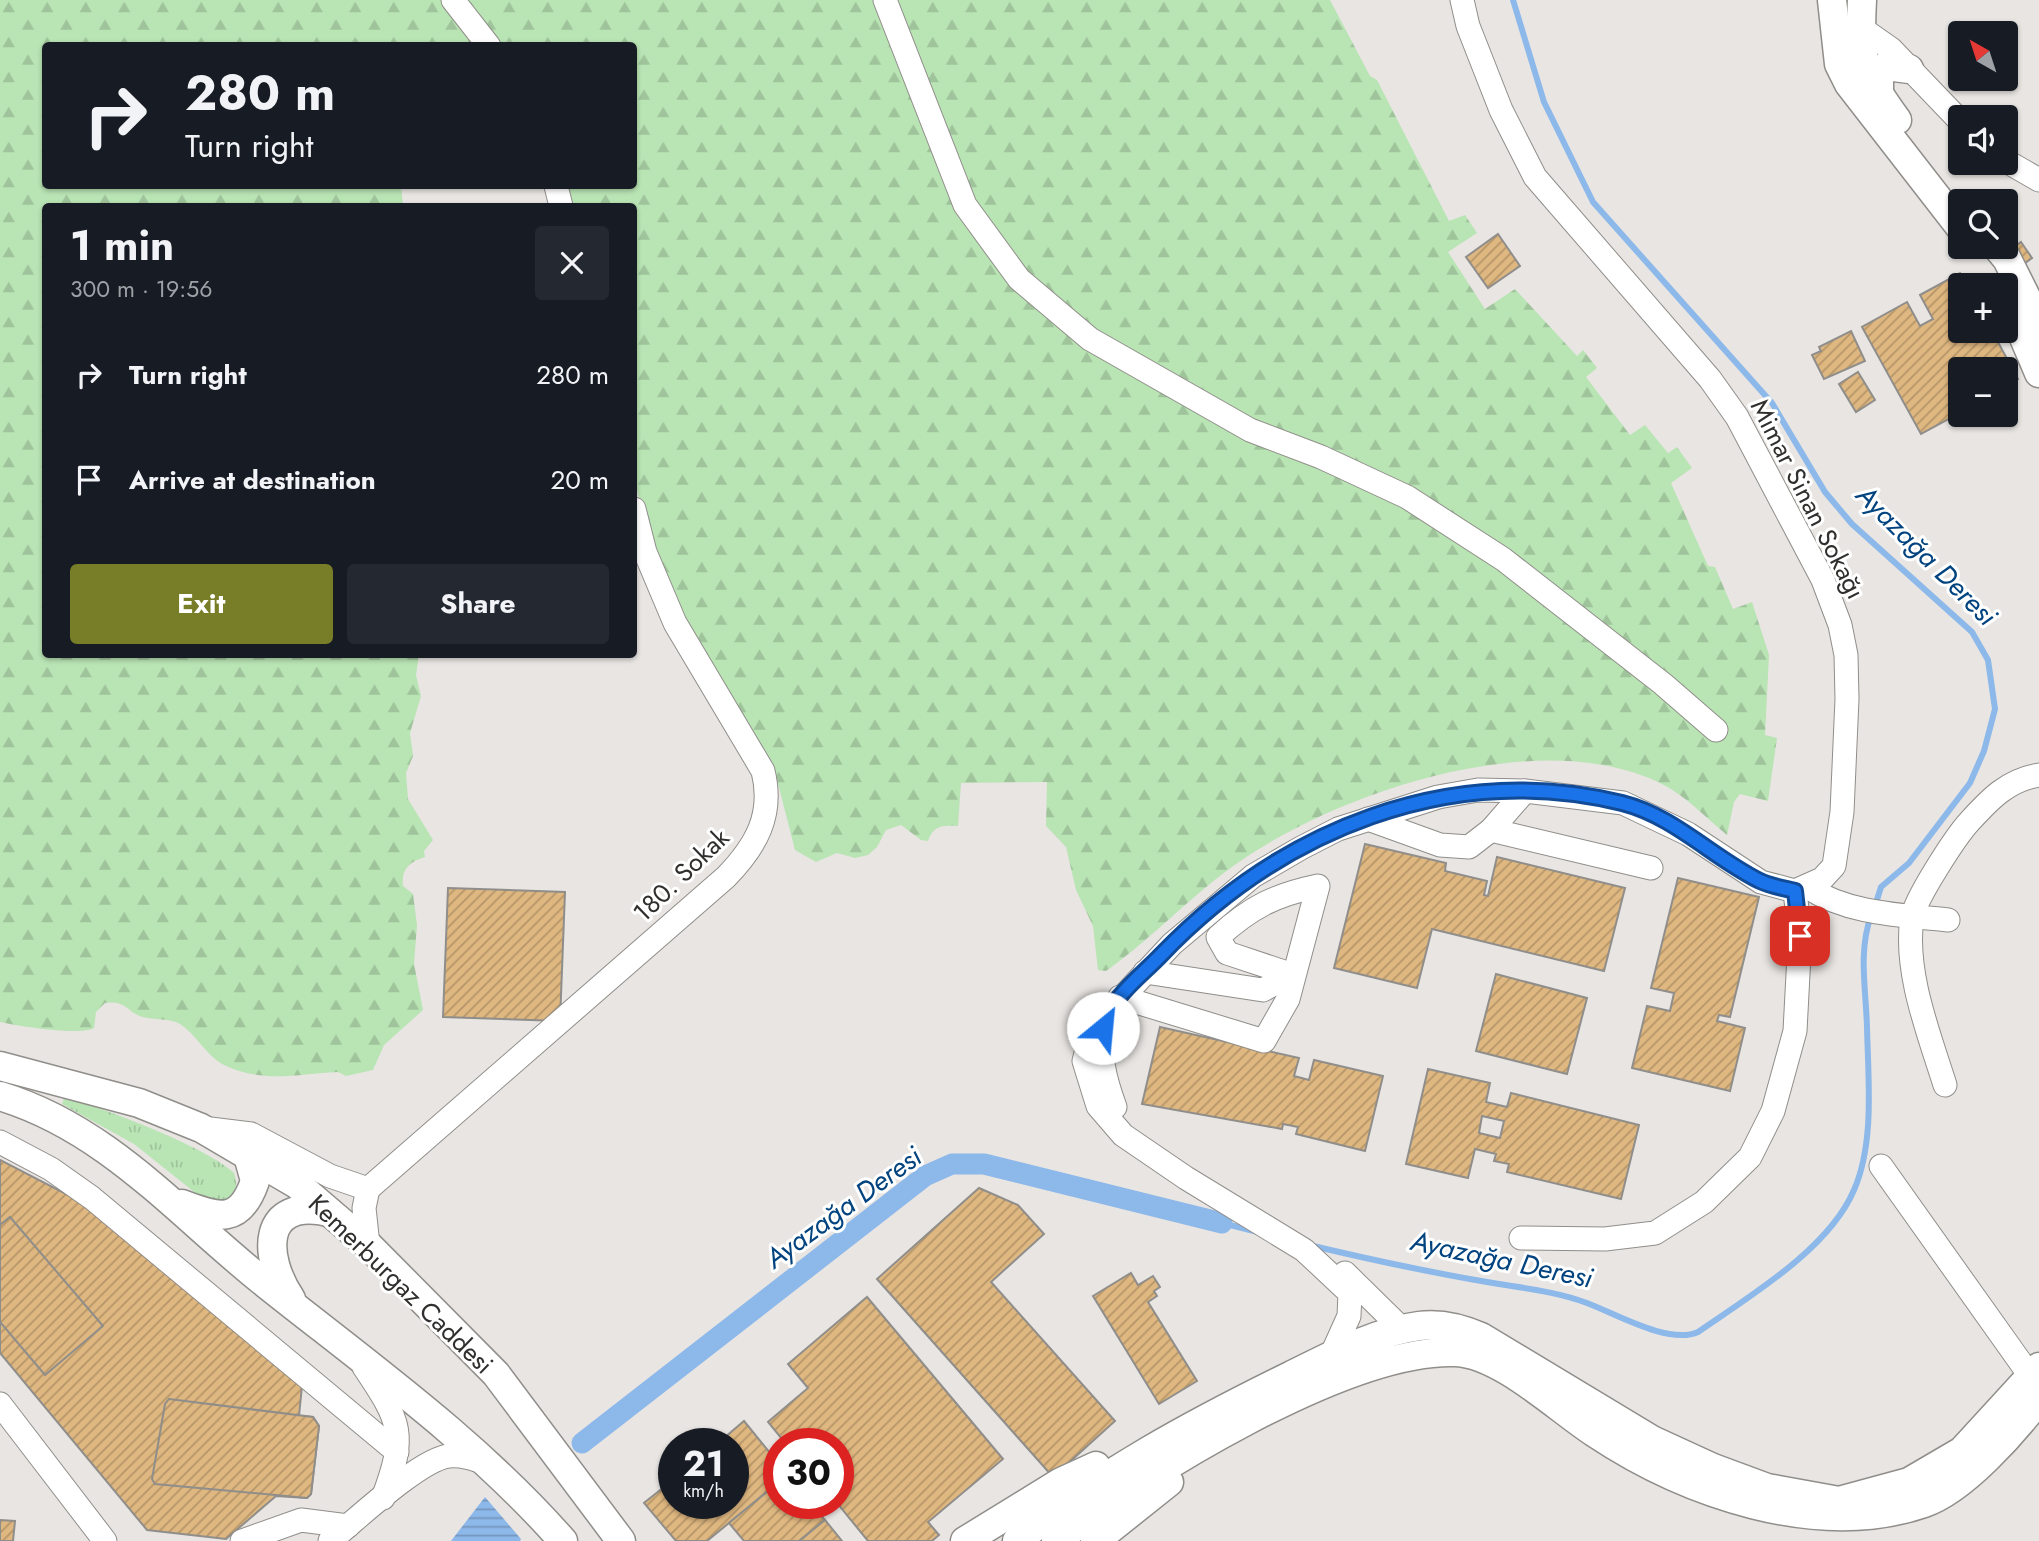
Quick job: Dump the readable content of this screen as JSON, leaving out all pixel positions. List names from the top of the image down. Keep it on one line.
{"streets":{"main road":["Kemerburgaz Caddesi"],"street":["Mimar Sinan Sokağı","180. Sokak"]},"water":["Ayazağa Deresi"],"north":"top left","page":{"map_buttons":["+","−"],"turn":["280 m","Turn right"],"heading":["1 min","300 m · 19:56"],"list":[{"name":"Turn right","value":"280 m"},{"name":"Arrive at destination","value":"20 m"}],"buttons":["Exit","Share"],"speed":"21 km/h","limit":"30"}}
